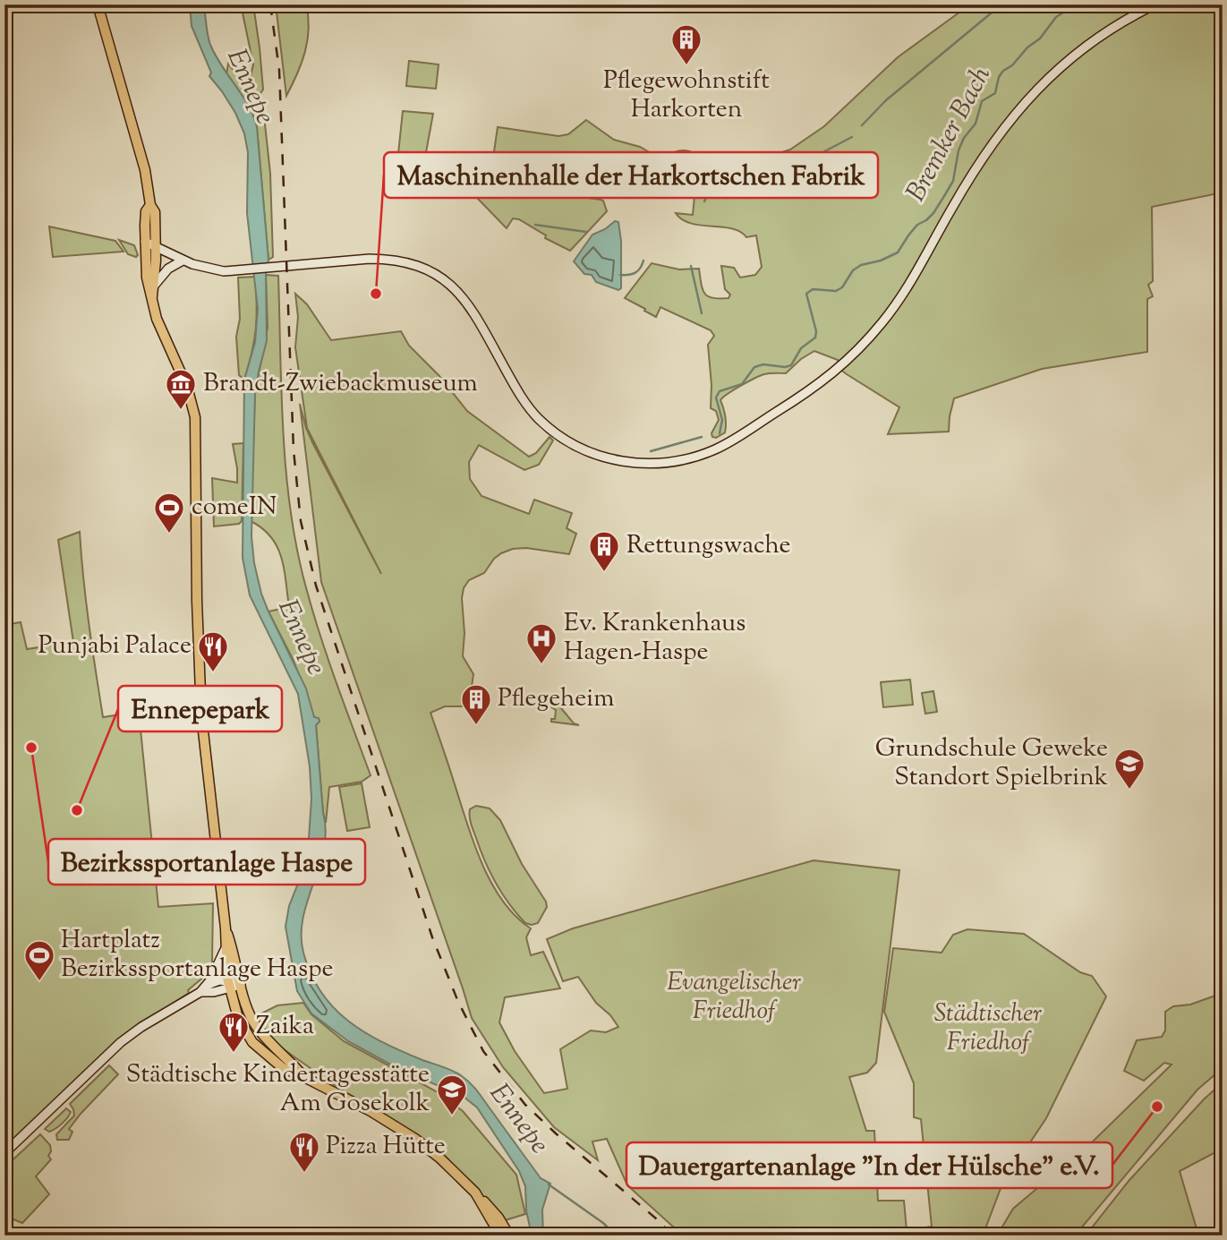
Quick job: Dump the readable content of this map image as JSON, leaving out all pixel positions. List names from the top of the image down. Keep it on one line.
{"water":["Ennepe","Bremker Bach"],"parks":["Evangelischer Friedhof","Städtischer Friedhof"],"places":{"building":["Pflegewohnstift Harkorten","Rettungswache","Pflegeheim"],"other":["Maschinenhalle der Harkortschen Fabrik","Bezirkssportanlage Haspe","Ennepepark","Dauergartenanlage \"In der Hülsche\" e.V."],"museum":["Brandt-Zwiebackmuseum"],"sports":["comeIN","Hartplatz Bezirkssportanlage Haspe"],"hospital":["Ev. Krankenhaus Hagen-Haspe"],"restaurant":["Punjabi Palace","Zaika","Pizza Hütte"],"school or university":["Grundschule Geweke Standort Spielbrink","Städtische Kindertagesstätte Am Gosekolk"]}}
